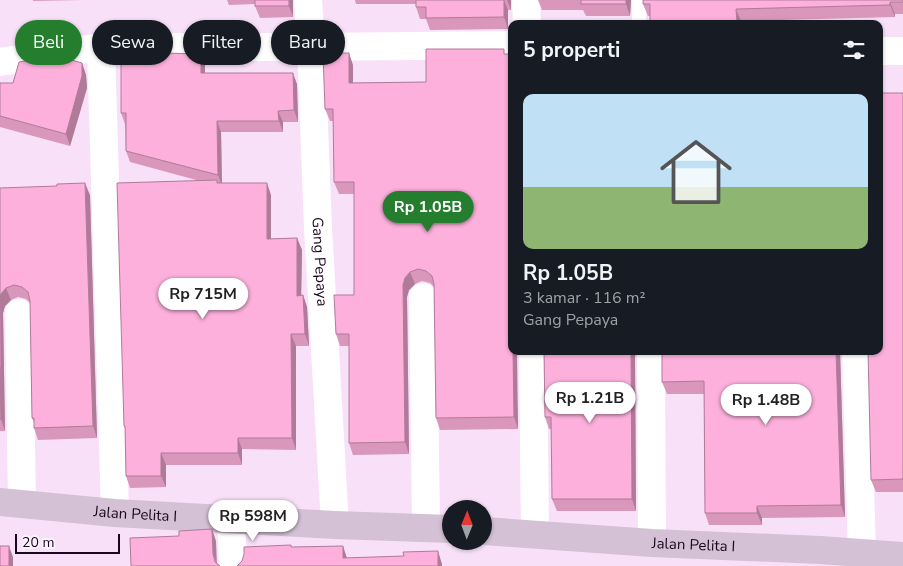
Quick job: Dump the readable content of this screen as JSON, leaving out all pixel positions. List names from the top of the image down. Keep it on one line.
{"streets":{"street":["Gang Pepaya","Jalan Pelita I"]},"crossings":[["Gang Pepaya","Jalan Pelita I"]],"scale_bar":"20 m","north":"top","page":{"chip":["Beli","Sewa","Filter","Baru"],"heading":"5 properti","list":[{"name":"Rp 1.05B","note":"3 kamar · 116 m² · Gang Pepaya"}],"price":["Rp 1.05B","Rp 715M","Rp 1.21B","Rp 1.48B","Rp 598M"],"scale":"20 m"}}
